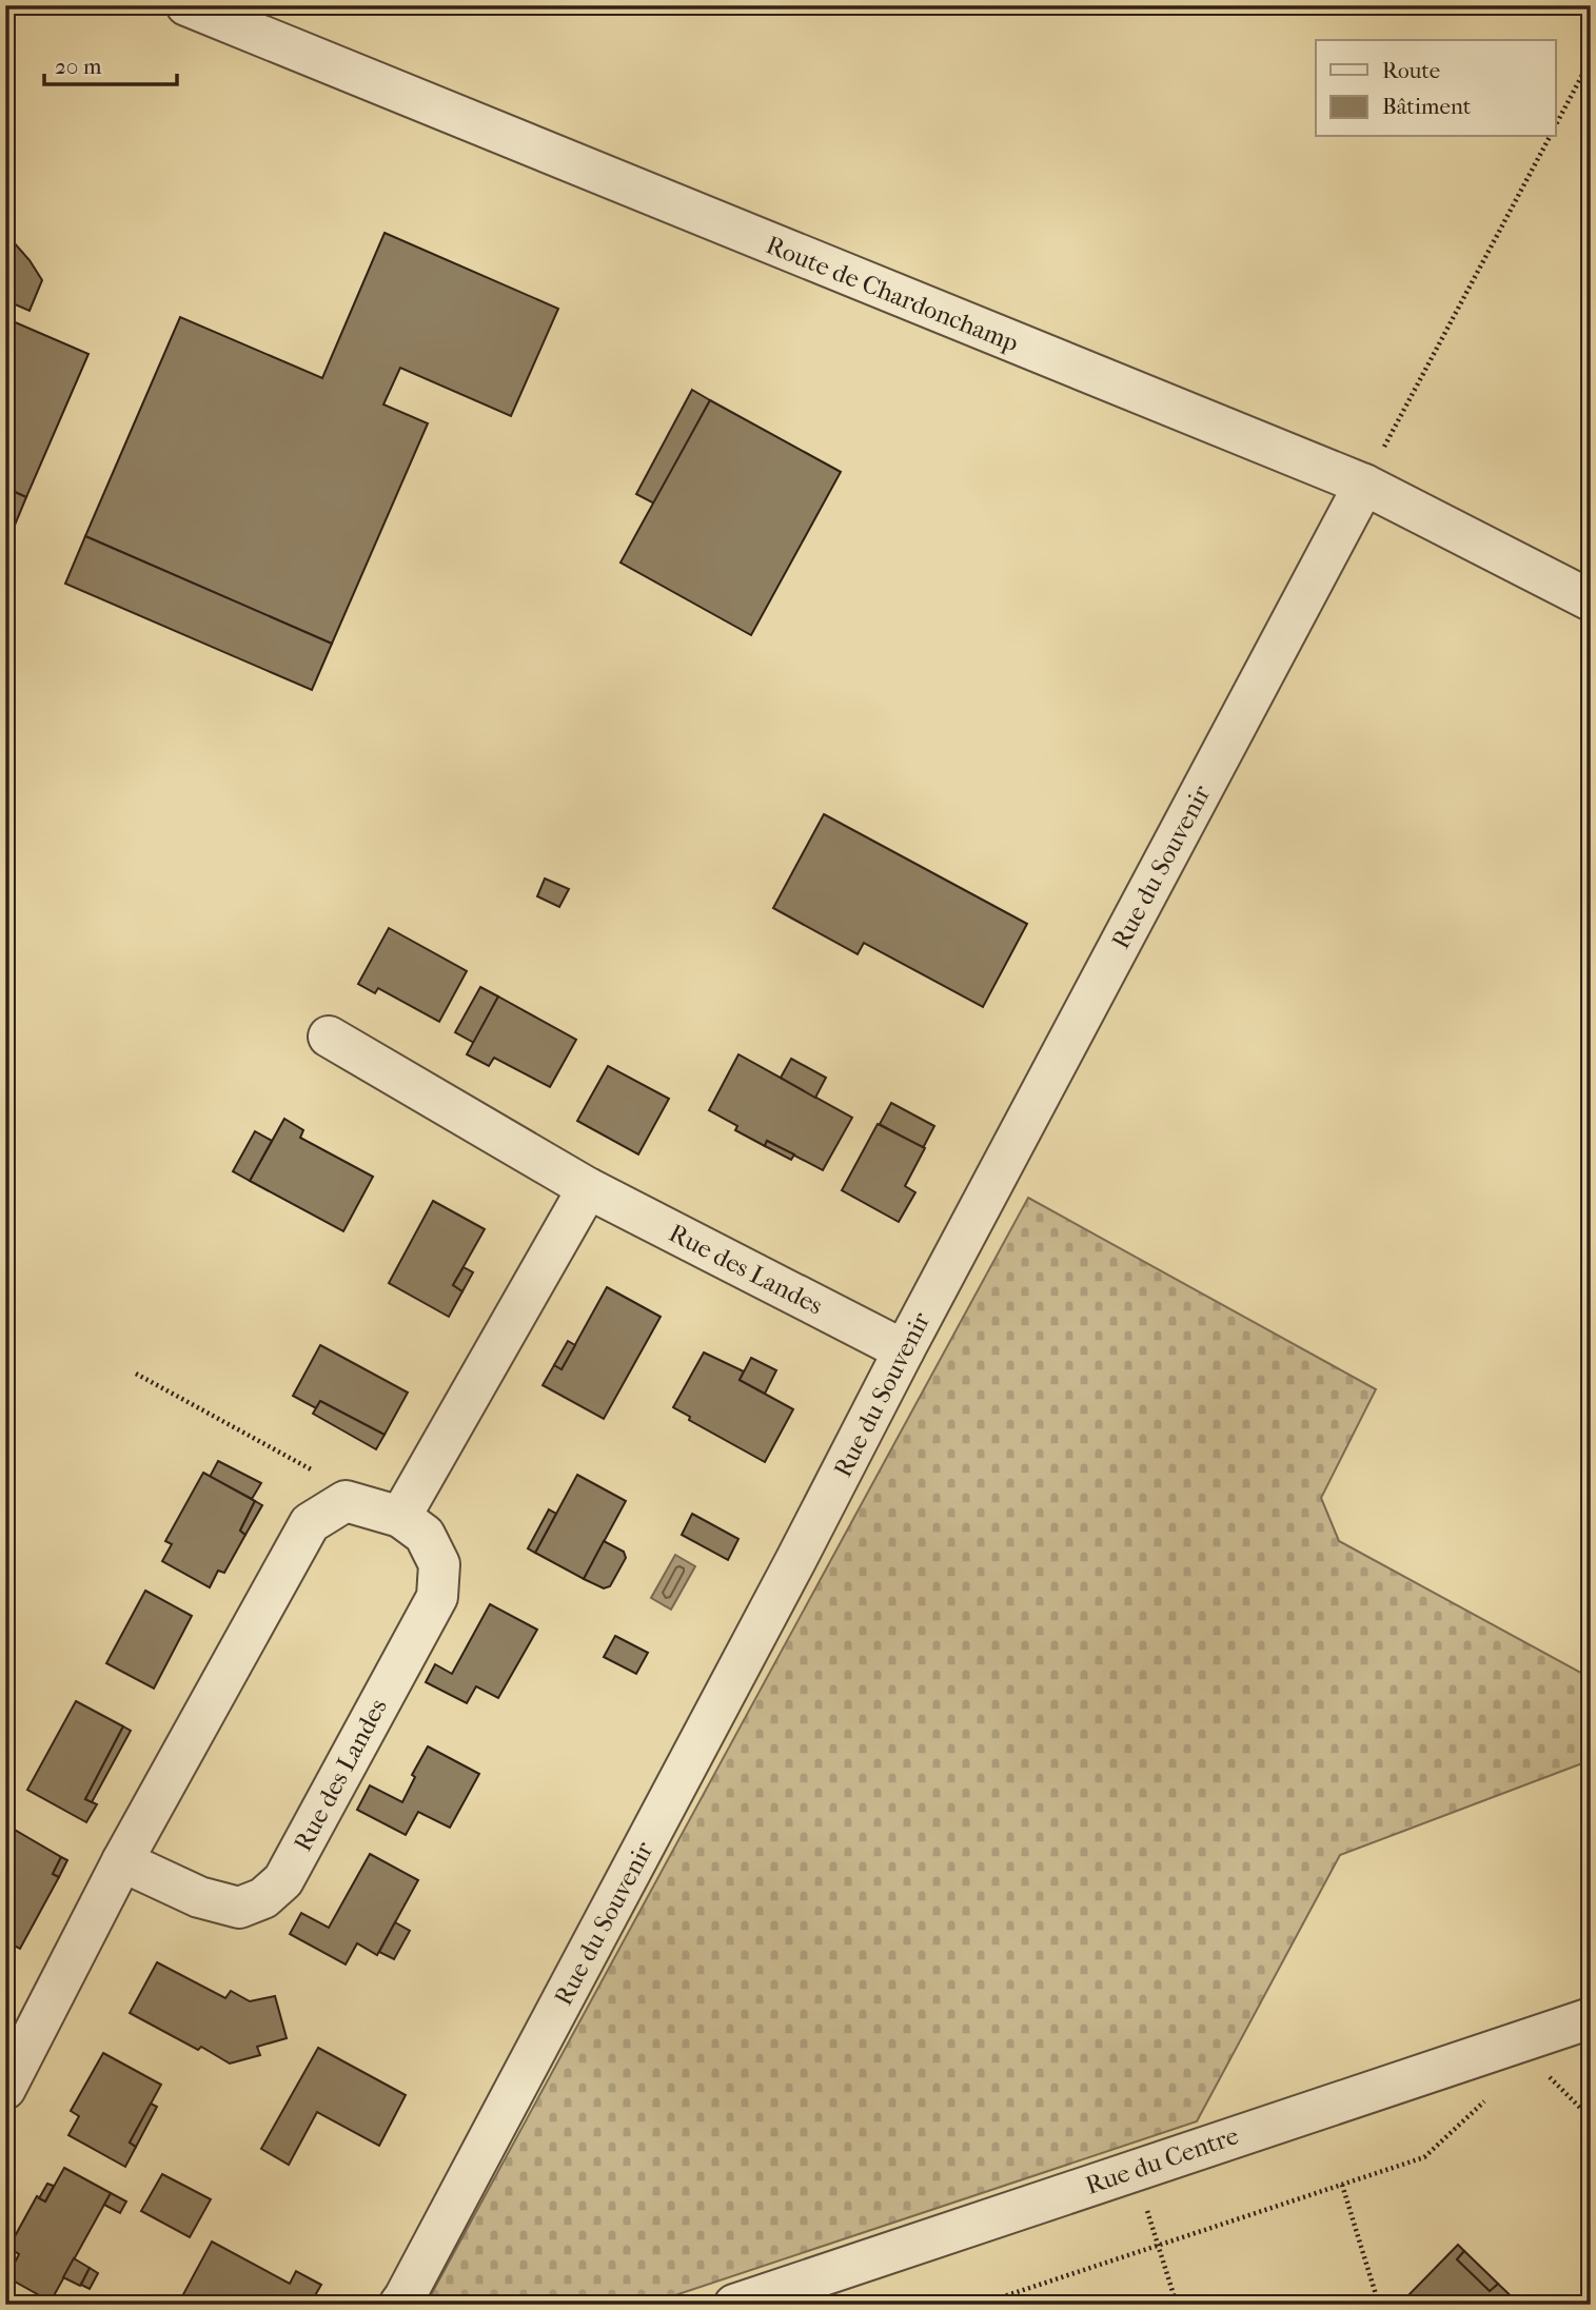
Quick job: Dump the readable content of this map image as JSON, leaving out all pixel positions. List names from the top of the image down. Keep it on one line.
{"streets":{"street":["Route de Chardonchamp","Rue du Souvenir","Rue des Landes","Rue du Centre"]},"crossings":[["Route de Chardonchamp","Rue du Souvenir"],["Rue du Souvenir","Rue des Landes"]],"legend":["Route","Bâtiment"],"scale_bar":"20 m"}
